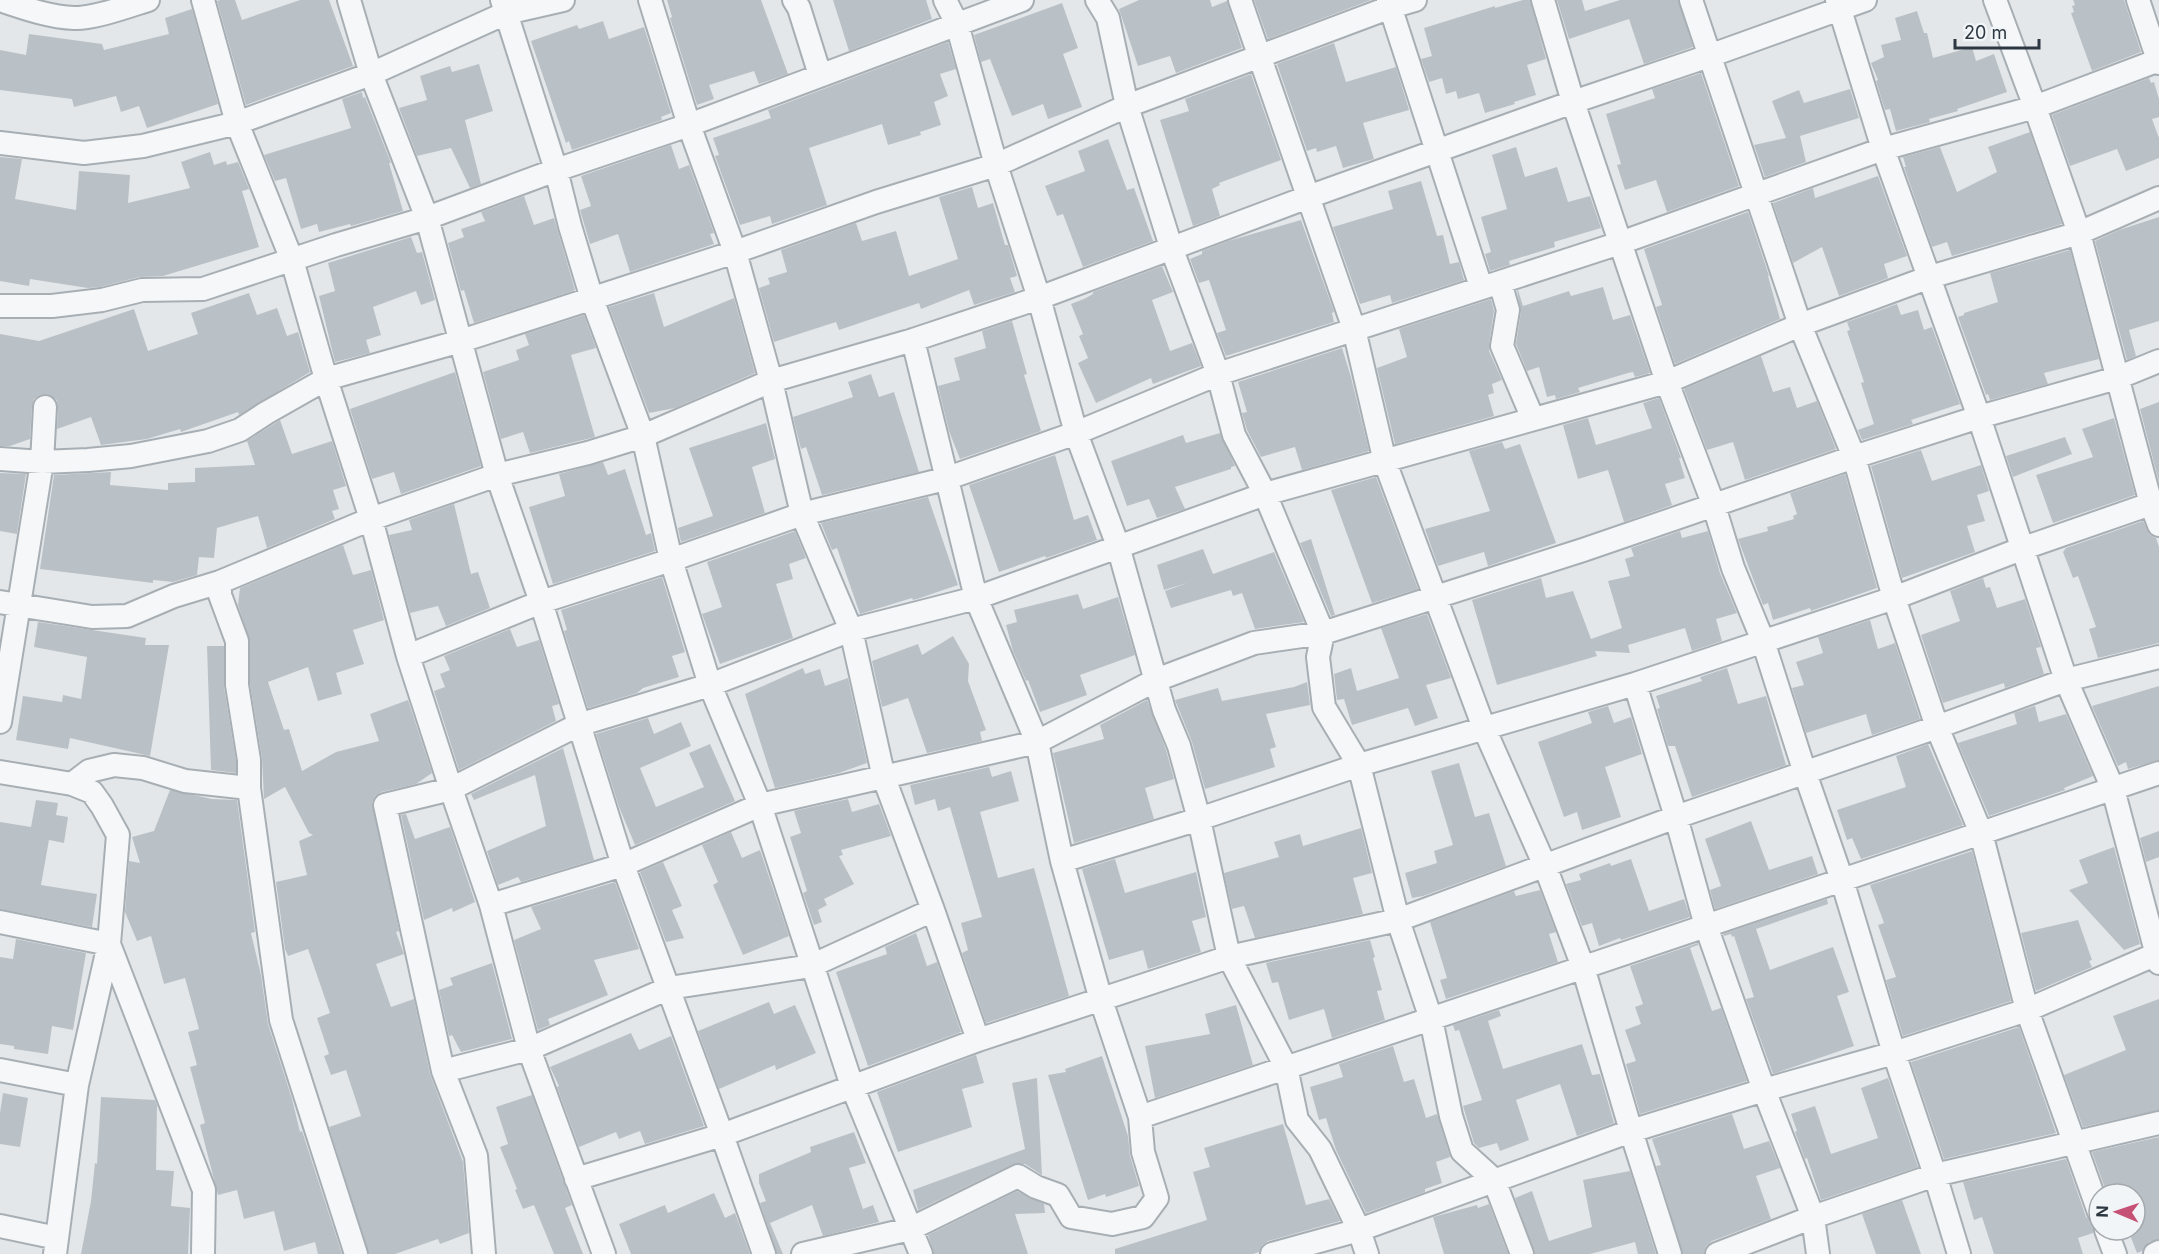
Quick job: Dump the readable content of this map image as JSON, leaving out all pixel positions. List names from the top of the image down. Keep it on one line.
{"scale_bar":"20 m","north":"left"}
